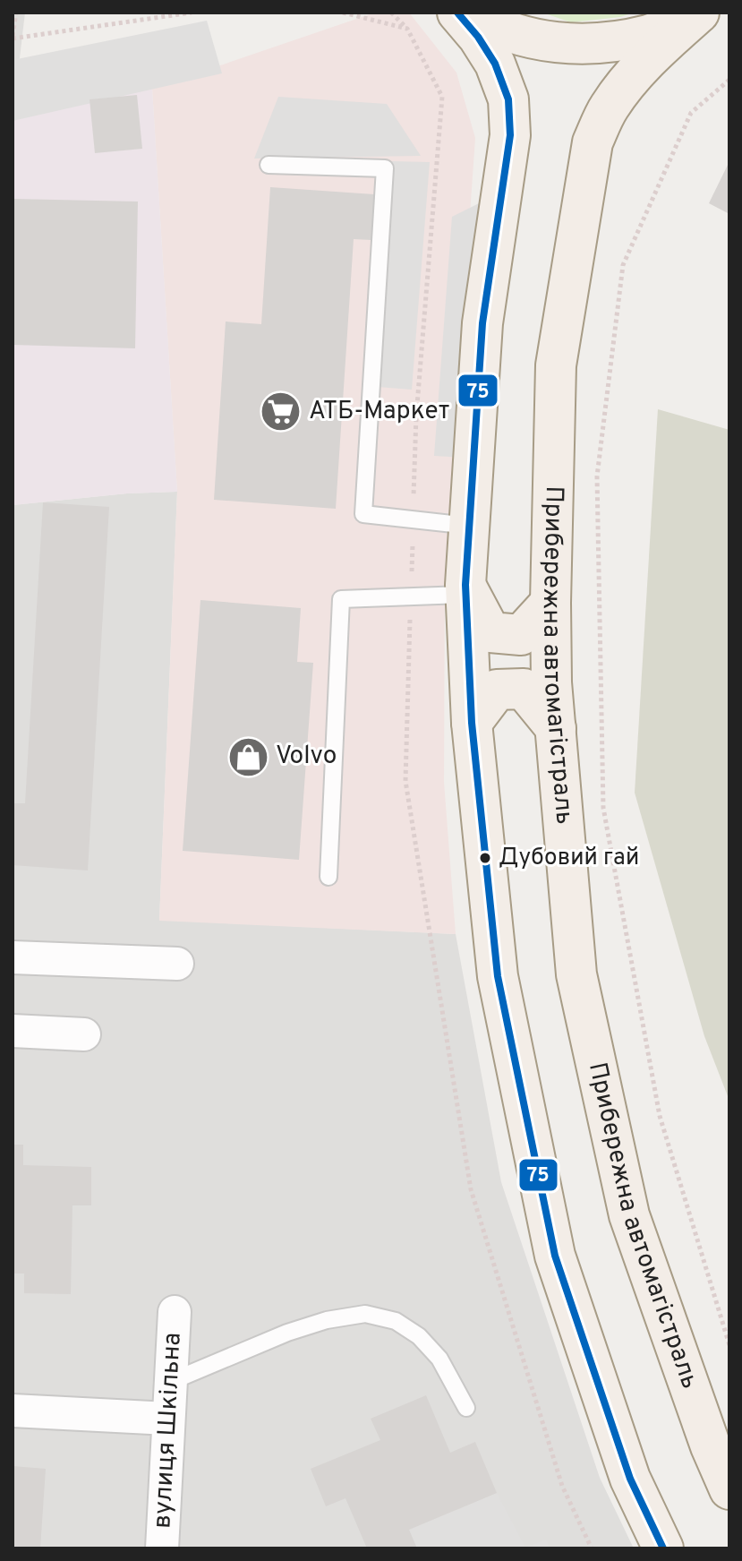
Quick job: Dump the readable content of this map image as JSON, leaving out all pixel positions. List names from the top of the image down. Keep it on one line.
{"streets":{"main road":["Прибережна автомагістраль"],"street":["вулиця Шкільна"]},"places":{"supermarket":["АТБ-Маркет"],"shop":["Volvo"],"other":["Дубовий гай"]},"lines":["transit line 75"]}
